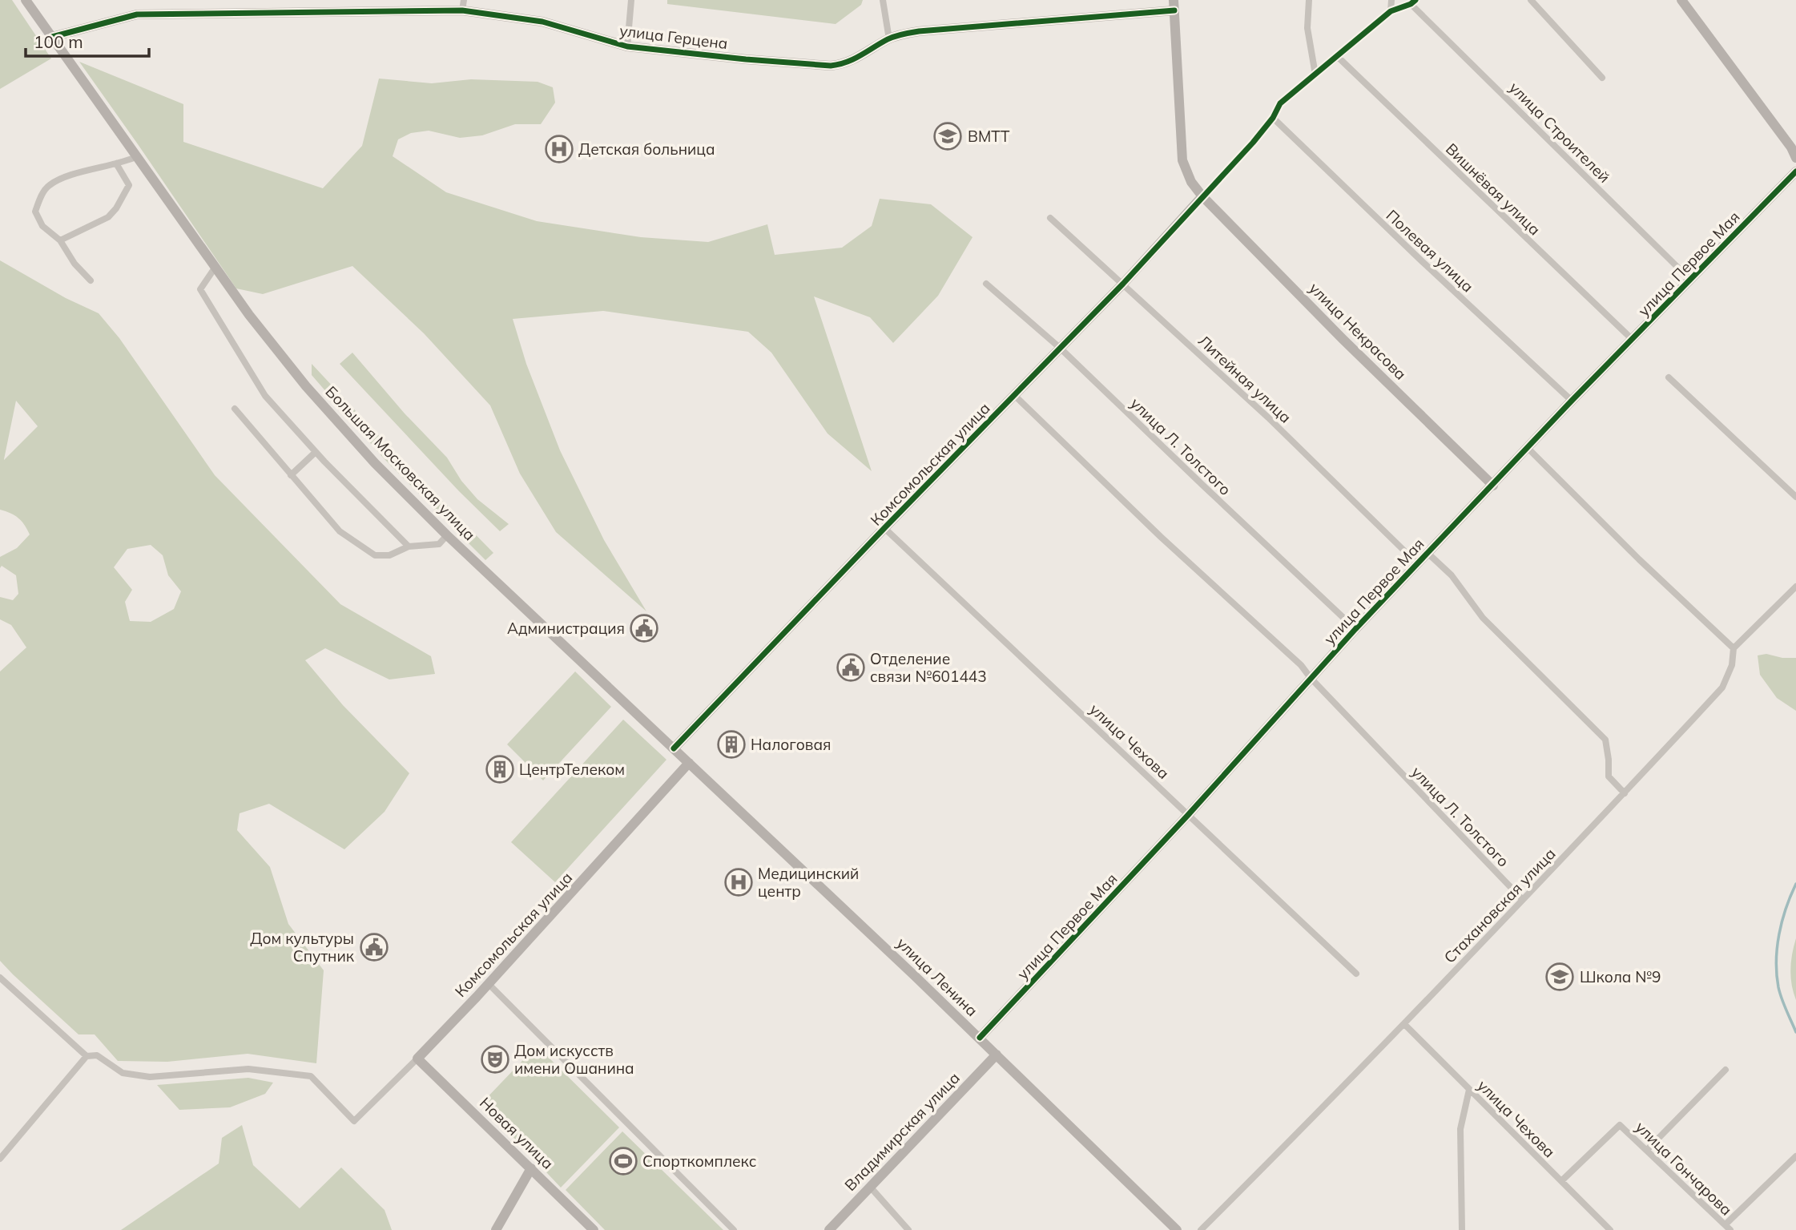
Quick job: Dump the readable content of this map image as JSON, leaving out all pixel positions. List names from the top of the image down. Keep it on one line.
{"streets":{"street":["улица Герцена","улица Строителей","Вишнёвая улица","Полевая улица","улица Первое Мая","улица Некрасова","Литейная улица","улица Л. Толстого","Большая Московская улица","Комсомольская улица","улица Чехова","Стахановская улица","улица Ленина","Владимирская улица","Новая улица","улица Гончарова"]},"crossings":[["улица Герцена","улица Некрасова"],["улица Герцена","Большая Московская улица"],["улица Строителей","улица Первое Мая"],["Вишнёвая улица","улица Первое Мая"],["Полевая улица","улица Первое Мая"],["улица Первое Мая","улица Некрасова"],["улица Первое Мая","Литейная улица"],["улица Первое Мая","улица Л. Толстого"],["улица Первое Мая","улица Чехова"],["улица Первое Мая","улица Ленина"],["улица Некрасова","Комсомольская улица"],["Литейная улица","Комсомольская улица"],["улица Л. Толстого","Комсомольская улица"],["улица Л. Толстого","Стахановская улица"],["Большая Московская улица","Комсомольская улица"],["Большая Московская улица","улица Ленина"],["Комсомольская улица","улица Чехова"],["Комсомольская улица","улица Ленина"],["Комсомольская улица","Новая улица"],["улица Чехова","Стахановская улица"],["улица Чехова","улица Гончарова"],["улица Ленина","Владимирская улица"]],"places":{"school or university":["ВМТТ","Школа №9"],"hospital":["Детская больница","Медицинский центр"],"public building":["Администрация","Отделение связи №601443","Дом культуры Спутник"],"building":["Налоговая","ЦентрТелеком"],"theatre":["Дом искусств имени Ошанина"],"sports":["Спорткомплекс"]},"scale_bar":"100 m"}
